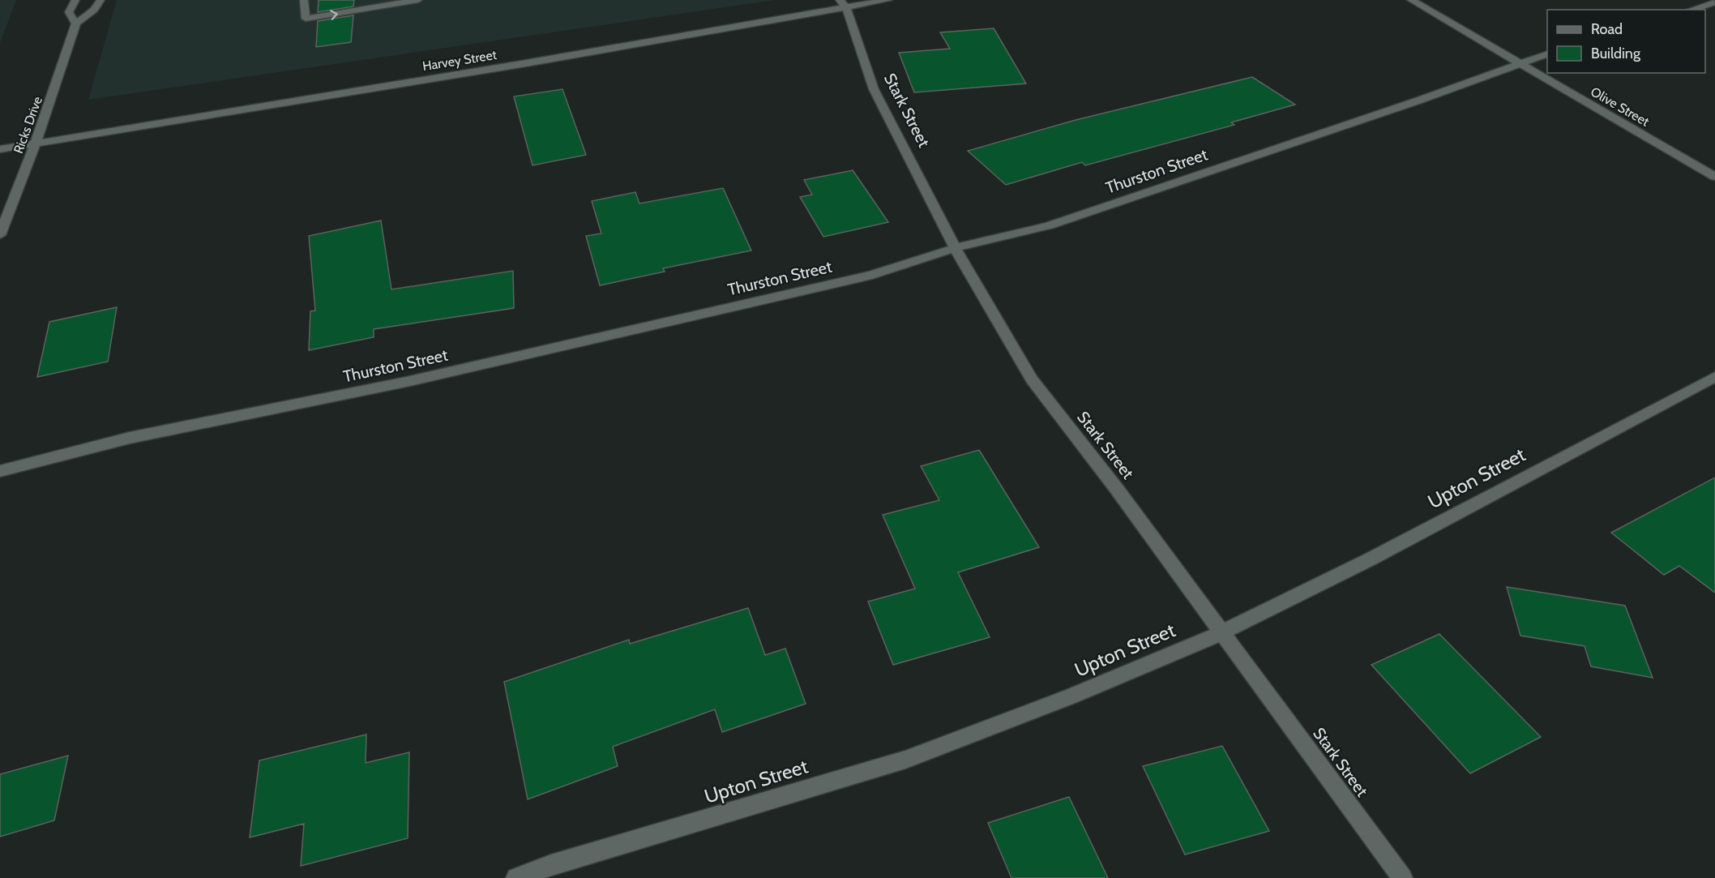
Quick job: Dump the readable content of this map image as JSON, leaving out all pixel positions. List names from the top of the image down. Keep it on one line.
{"streets":{"street":["Harvey Street","Olive Street","Stark Street","Ricks Drive","Thurston Street","Upton Street"]},"crossings":[["Harvey Street","Stark Street"],["Harvey Street","Ricks Drive"],["Olive Street","Thurston Street"],["Stark Street","Thurston Street"],["Stark Street","Upton Street"]],"legend":["Road","Building"]}
